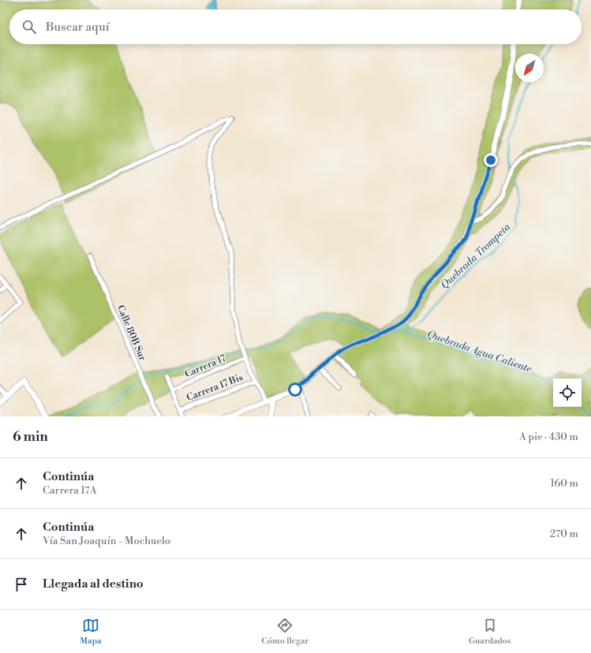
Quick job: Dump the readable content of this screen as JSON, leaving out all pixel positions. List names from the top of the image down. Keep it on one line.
{"streets":{"street":["Calle 80B Sur","Carrera 17","Carrera 17 Bis"]},"water":["Quebrada Trompeta","Quebrada Agua Caliente"],"north":"bottom left","page":{"search":"Buscar aquí","heading":["6 min","A pie · 430 m"],"list":[["Continúa","Carrera 17A","160 m"],["Continúa","Vía San Joaquín - Mochuelo","270 m"],"Llegada al destino"],"nav":["Mapa","Cómo llegar","Guardados"]}}
